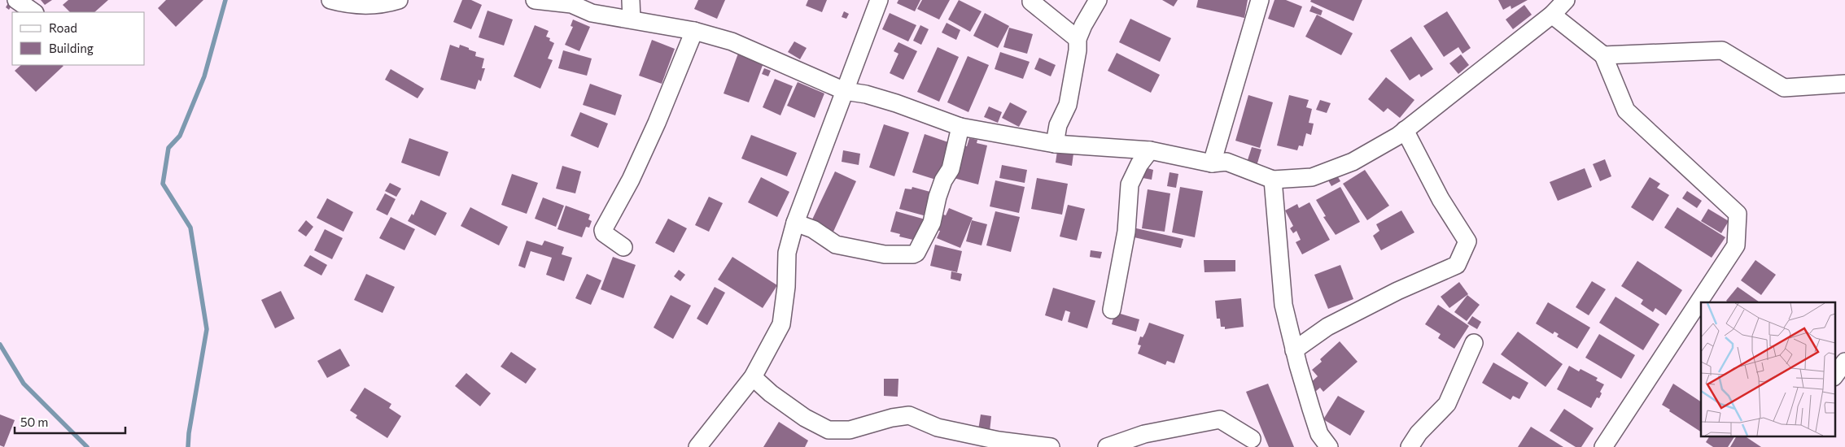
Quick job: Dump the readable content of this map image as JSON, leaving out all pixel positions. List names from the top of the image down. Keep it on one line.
{"legend":["Road","Building"],"scale_bar":"50 m"}
